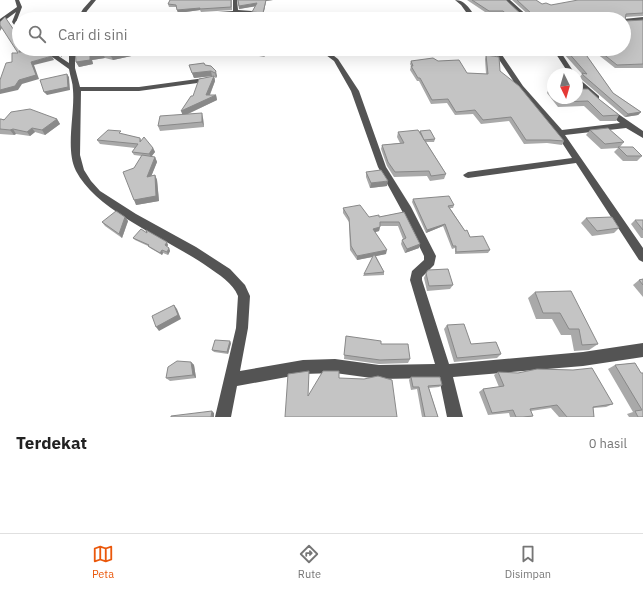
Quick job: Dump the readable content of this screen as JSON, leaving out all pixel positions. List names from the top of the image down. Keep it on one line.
{"north":"bottom","page":{"search":"Cari di sini","heading":["Terdekat","0 hasil"],"nav":["Peta","Rute","Disimpan"]}}
